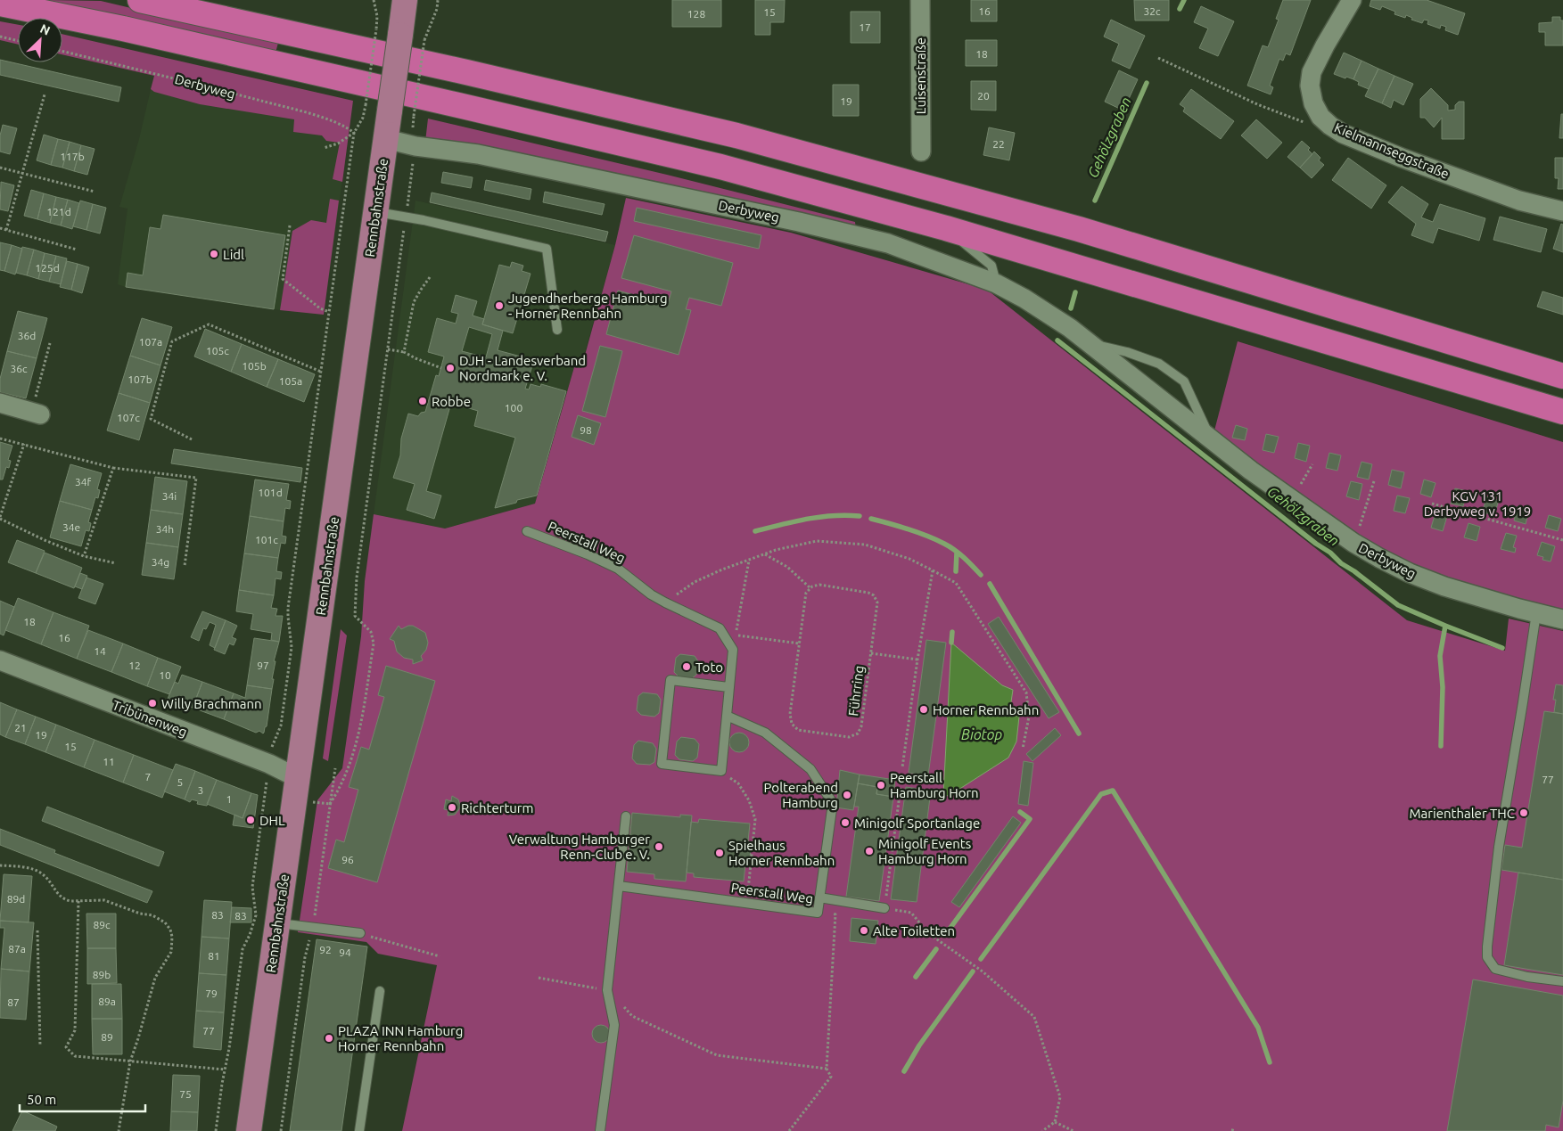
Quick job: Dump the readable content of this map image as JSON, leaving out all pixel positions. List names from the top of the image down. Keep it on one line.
{"streets":{"main road":["Rennbahnstraße"],"street":["Luisenstraße","Derbyweg","Kielmannseggstraße","Tribünenweg"],"lane":["Peerstall Weg"],"path":["Führring"]},"crossings":[["Derbyweg","Rennbahnstraße"],["Rennbahnstraße","Tribünenweg"]],"water":["Gehölzgraben","Biotop"],"parks":["KGV 131 Derbyweg v. 1919"],"places":["Lidl","Jugendherberge Hamburg - Horner Rennbahn","DJH - Landesverband Nordmark e. V.","Robbe","Toto","Willy Brachmann","Horner Rennbahn","Peerstall Hamburg Horn","Polterabend Hamburg","Richterturm","Marienthaler THC","DHL","Minigolf Sportanlage","Verwaltung Hamburger Renn-Club e. V.","Minigolf Events Hamburg Horn","Spielhaus Horner Rennbahn","Alte Toiletten","PLAZA INN Hamburg Horner Rennbahn"],"house_numbers":["16","32c","15","128","17","18","20","19","22","117b","121d","125d","36d","107a","105c","105b","36c","107b","105a","100","107c","98","34f","101d","34i","34e","34h","101c","34g","18","16","14","12","97","10","21","19","15","11","7","77","5","3","1","96","89d","83","83","89c","87a","92","94","81","89b","79","89a","87","77","89","75"],"scale_bar":"50 m","north":"top right"}
